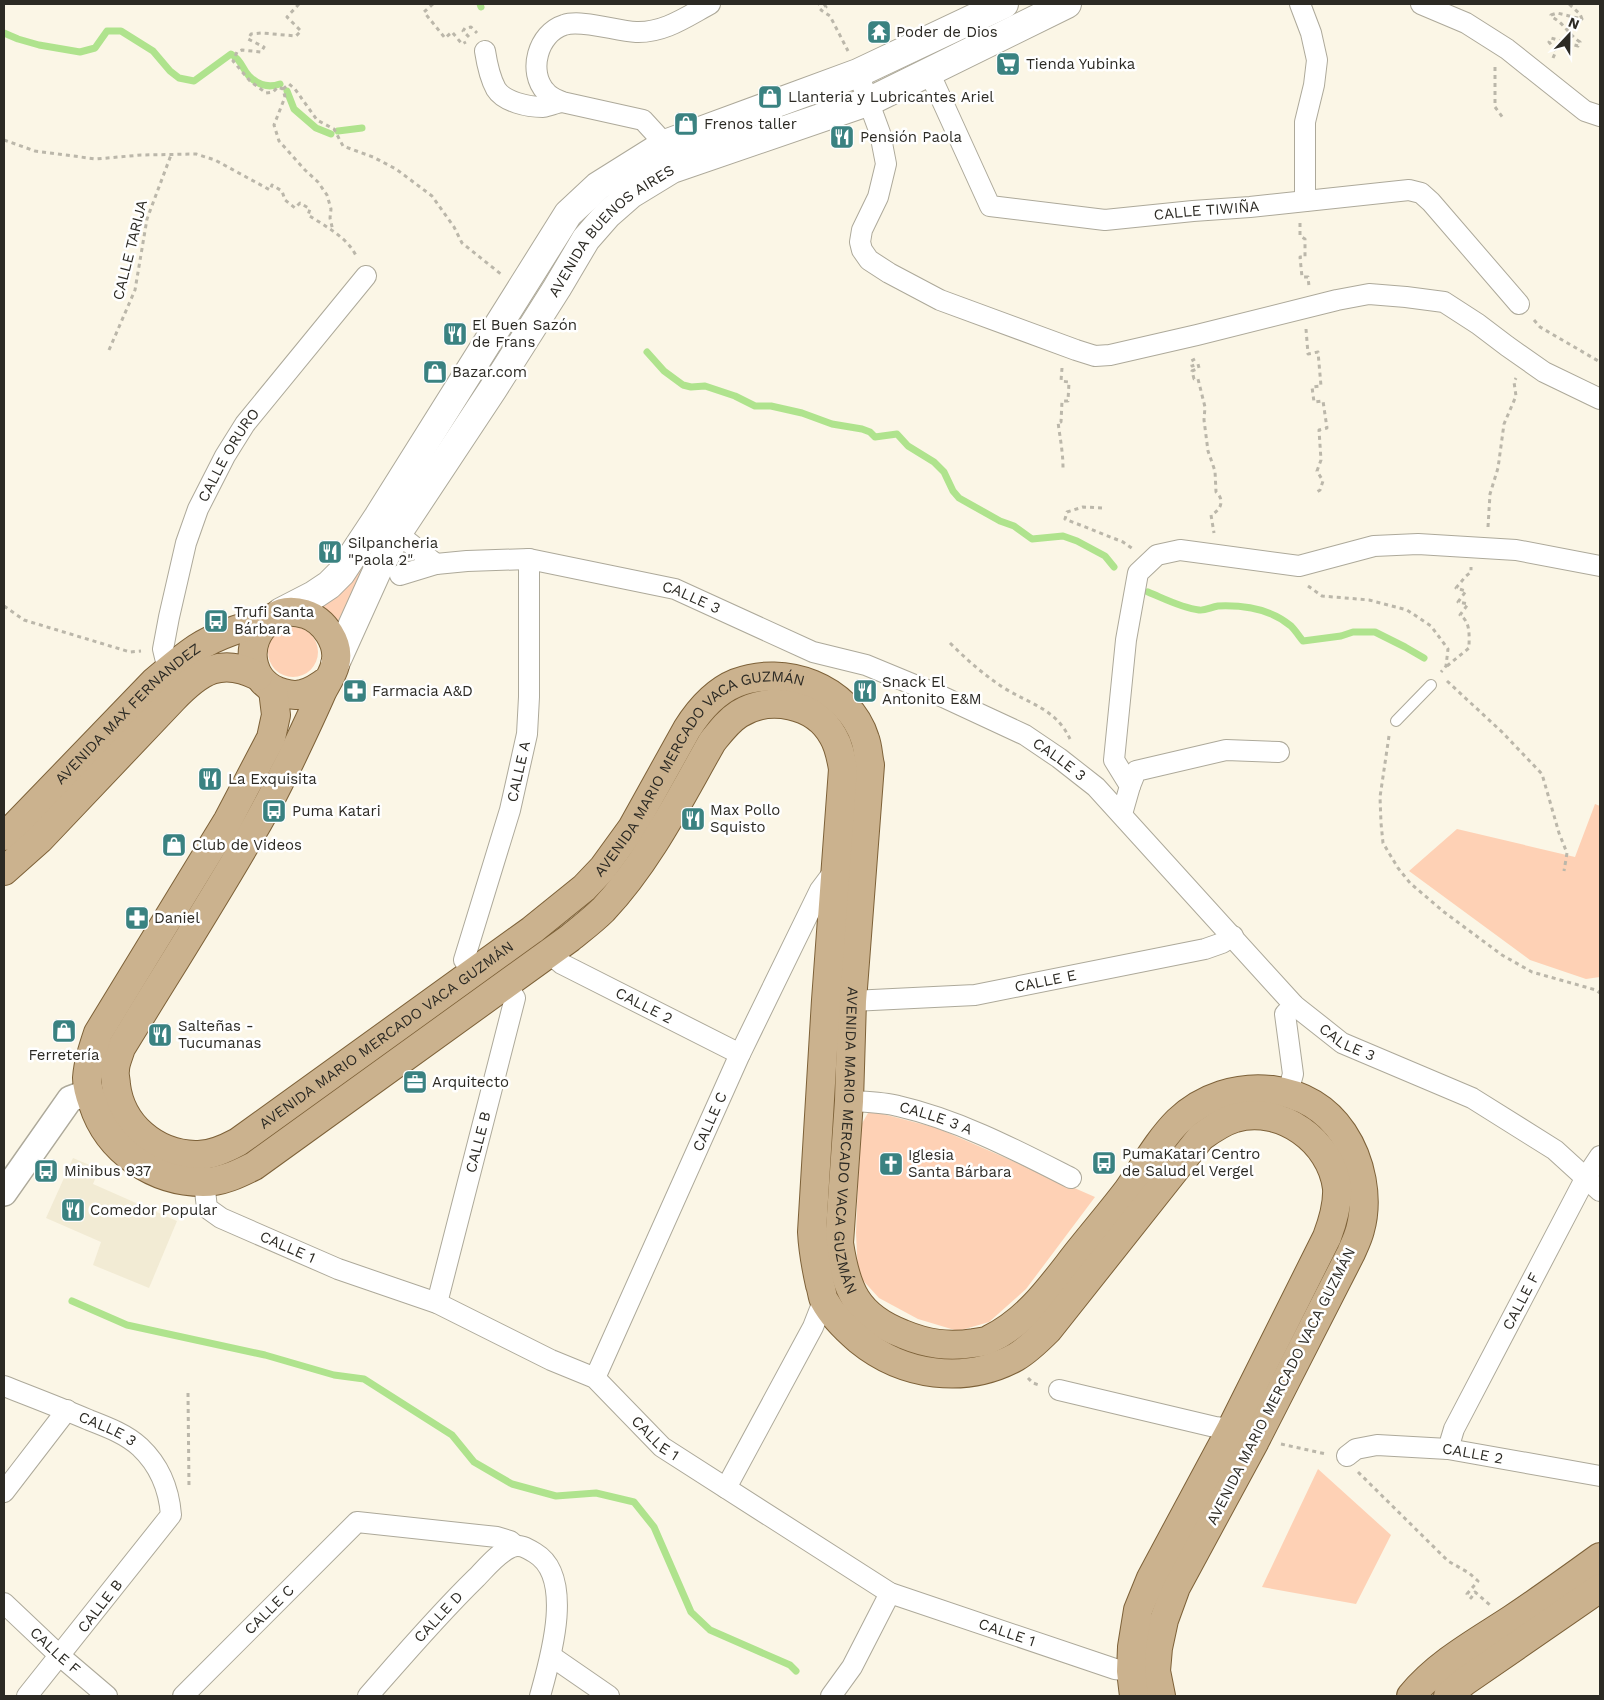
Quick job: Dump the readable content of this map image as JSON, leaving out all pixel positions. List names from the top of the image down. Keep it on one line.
{"streets":{"main road":["AVENIDA BUENOS AIRES","AVENIDA MAX FERNANDEZ","AVENIDA MARIO MERCADO VACA GUZMÁN"],"street":["CALLE TIWIÑA","CALLE ORURO","CALLE 3","CALLE A","CALLE E","CALLE 2","CALLE 3 A","CALLE C","CALLE B","CALLE 1","CALLE F","CALLE D"],"path":["CALLE TARIJA"]},"crossings":[["CALLE TIWIÑA","AVENIDA BUENOS AIRES"],["AVENIDA BUENOS AIRES","AVENIDA MAX FERNANDEZ"],["AVENIDA BUENOS AIRES","AVENIDA MARIO MERCADO VACA GUZMÁN"],["CALLE ORURO","AVENIDA MAX FERNANDEZ"],["CALLE 3","CALLE A"],["CALLE 3","CALLE E"],["CALLE 3","CALLE B"],["CALLE 3","CALLE F"],["CALLE A","AVENIDA MARIO MERCADO VACA GUZMÁN"],["AVENIDA MARIO MERCADO VACA GUZMÁN","CALLE E"],["AVENIDA MARIO MERCADO VACA GUZMÁN","CALLE 2"],["AVENIDA MARIO MERCADO VACA GUZMÁN","CALLE 3 A"],["AVENIDA MARIO MERCADO VACA GUZMÁN","CALLE C"],["AVENIDA MARIO MERCADO VACA GUZMÁN","CALLE B"],["AVENIDA MARIO MERCADO VACA GUZMÁN","CALLE 1"],["CALLE 2","CALLE C"],["CALLE 2","CALLE F"],["CALLE C","CALLE 1"],["CALLE C","CALLE D"],["CALLE B","CALLE 1"],["CALLE B","CALLE F"]],"places":{"temple":["Poder de Dios"],"supermarket":["Tienda Yubinka"],"shop":["Llanteria y Lubricantes Ariel","Frenos taller","Bazar.com","Club de Videos","Ferretería"],"restaurant":["Pensión Paola","El Buen Sazón de Frans","Silpancheria \"Paola 2\"","Snack El Antonito E&M","La Exquisita","Max Pollo Squisto","Salteñas - Tucumanas","Comedor Popular"],"bus stop":["Trufi Santa Bárbara","Puma Katari","PumaKatari Centro de Salud el Vergel","Minibus 937"],"pharmacy":["Farmacia A&D","Daniel"],"office":["Arquitecto"],"church":["Iglesia Santa Bárbara"]},"north":"top"}
